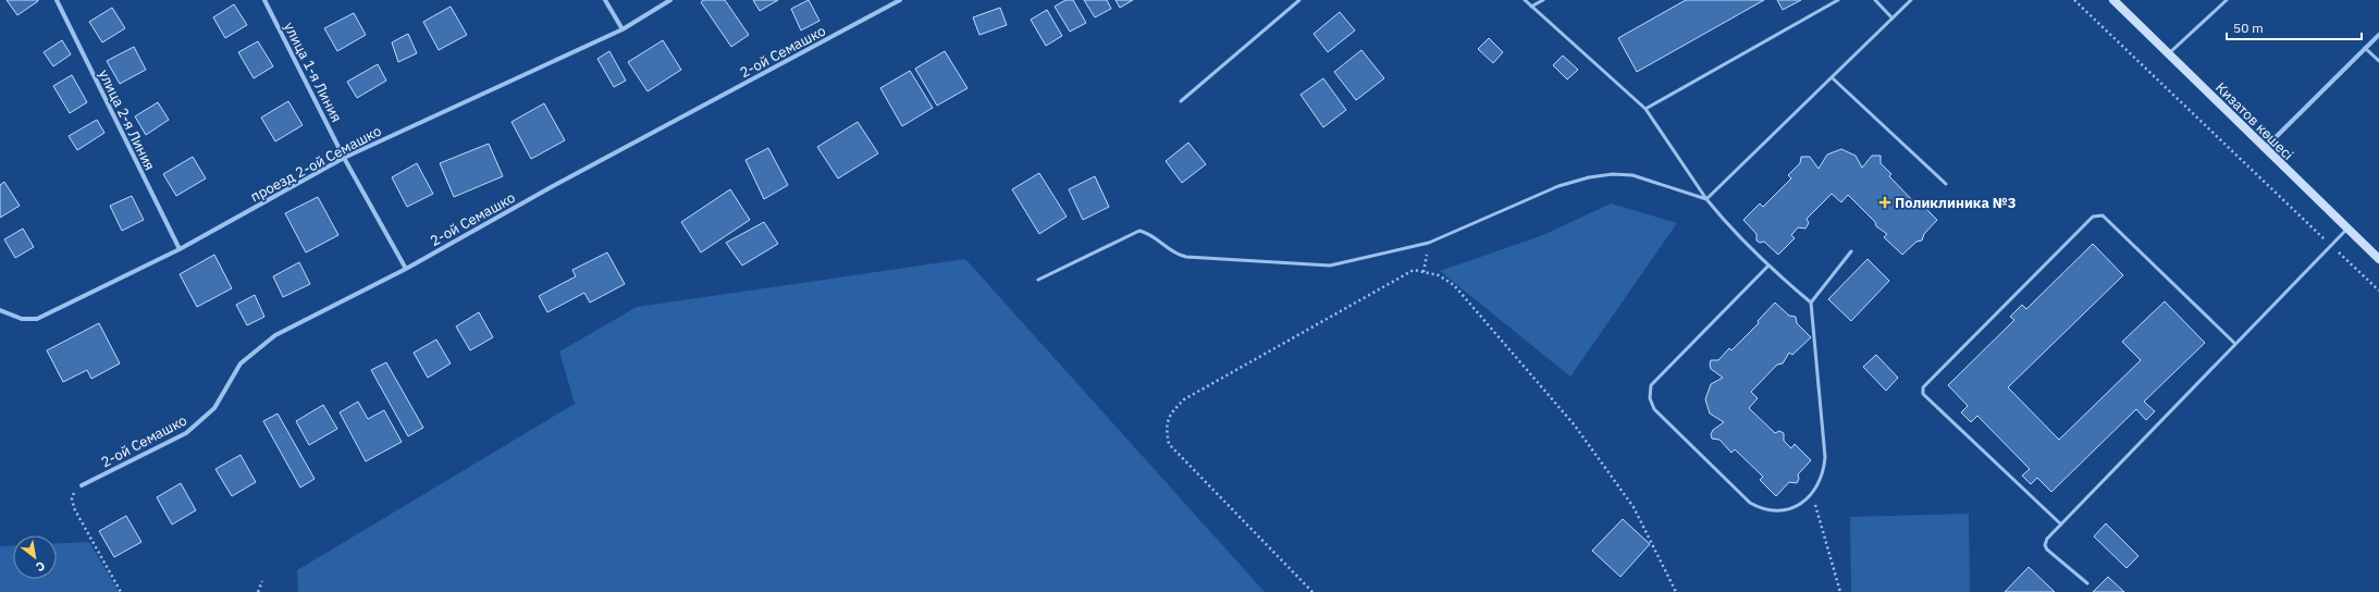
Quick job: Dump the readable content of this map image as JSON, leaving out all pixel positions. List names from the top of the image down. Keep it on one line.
{"streets":{"main road":["Кизатов көшесі"],"street":["2-ой Семашко","улица 1-я Линия","улица 2-я Линия","проезд 2-ой Семашко"]},"crossings":[["2-ой Семашко","улица 1-я Линия"],["улица 1-я Линия","проезд 2-ой Семашко"],["улица 2-я Линия","проезд 2-ой Семашко"]],"places":{"health":["Поликлиника №3"]},"scale_bar":"50 m","north":"bottom right"}
